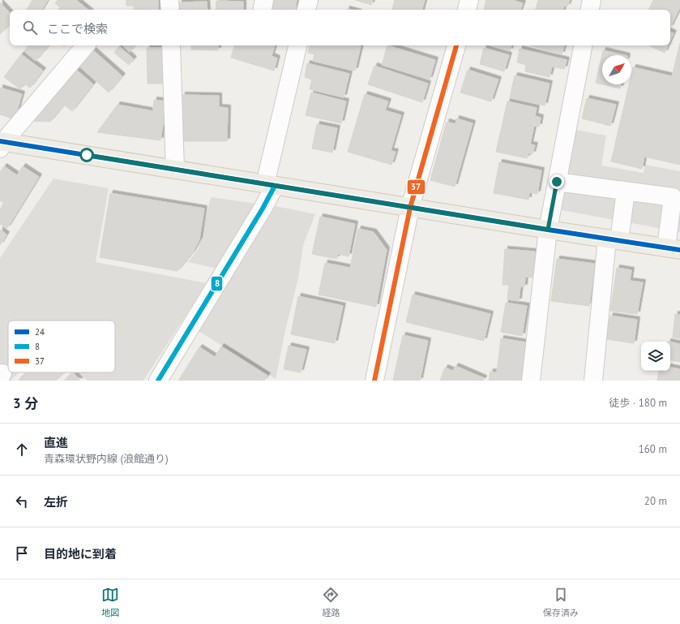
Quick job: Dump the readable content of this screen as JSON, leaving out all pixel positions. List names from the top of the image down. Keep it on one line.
{"lines":["transit line 37","transit line 24","transit line 8"],"legend":["24","8","37"],"north":"top right","page":{"search":"ここで検索","heading":["3 分","徒歩 · 180 m"],"list":[["直進","青森環状野内線 (浪館通り)","160 m"],["左折","20 m"],"目的地に到着"],"nav":["地図","経路","保存済み"]}}
